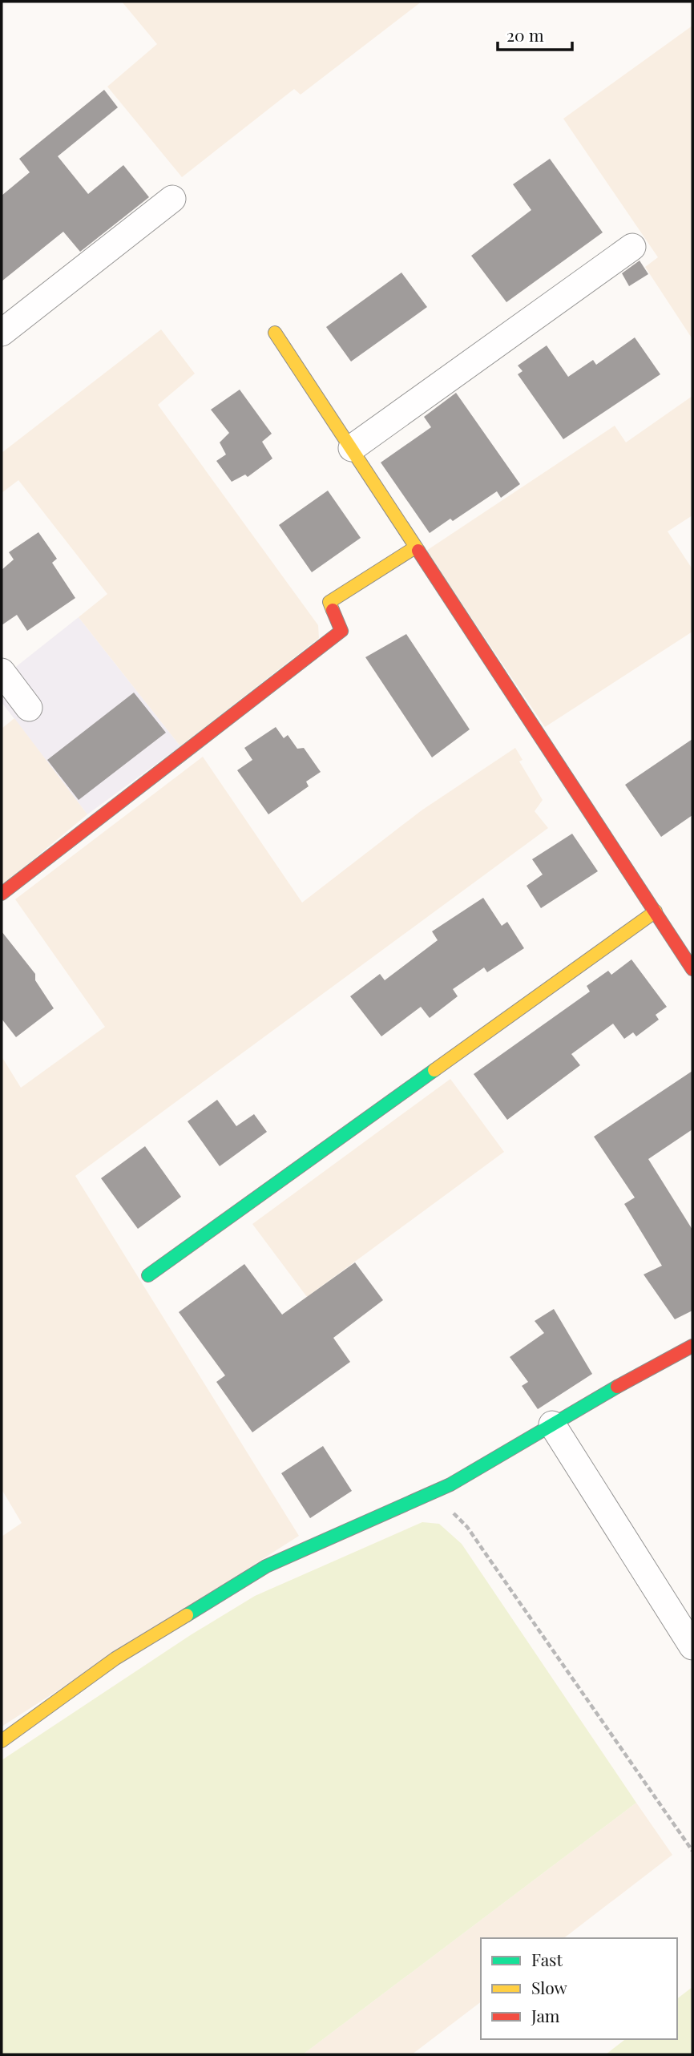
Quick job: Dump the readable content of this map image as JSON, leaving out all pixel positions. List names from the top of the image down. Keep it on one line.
{"legend":["Fast","Slow","Jam"],"scale_bar":"20 m"}
